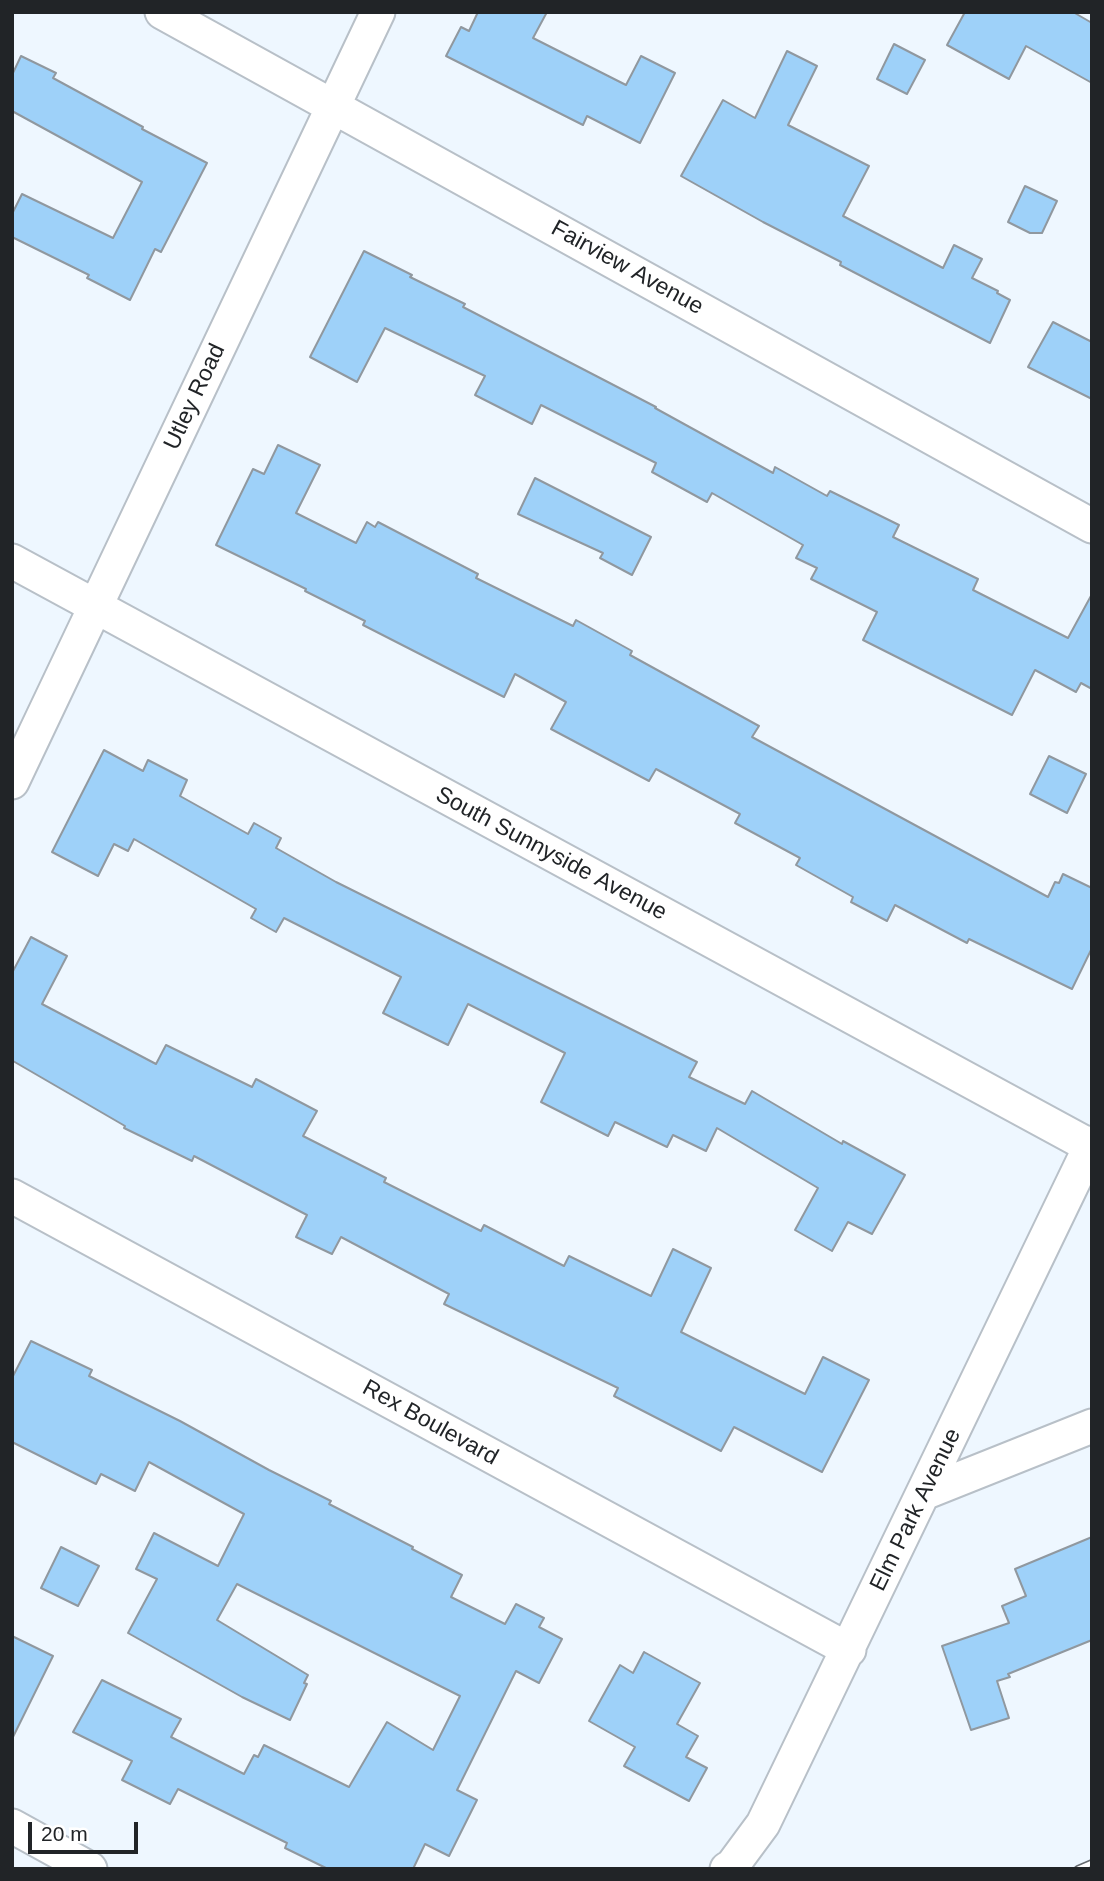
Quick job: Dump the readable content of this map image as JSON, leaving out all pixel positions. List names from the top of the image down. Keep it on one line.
{"streets":{"street":["Fairview Avenue","Utley Road","South Sunnyside Avenue","Rex Boulevard","Elm Park Avenue"]},"crossings":[["Fairview Avenue","Utley Road"],["Utley Road","South Sunnyside Avenue"],["South Sunnyside Avenue","Elm Park Avenue"],["Rex Boulevard","Elm Park Avenue"]],"scale_bar":"20 m"}
